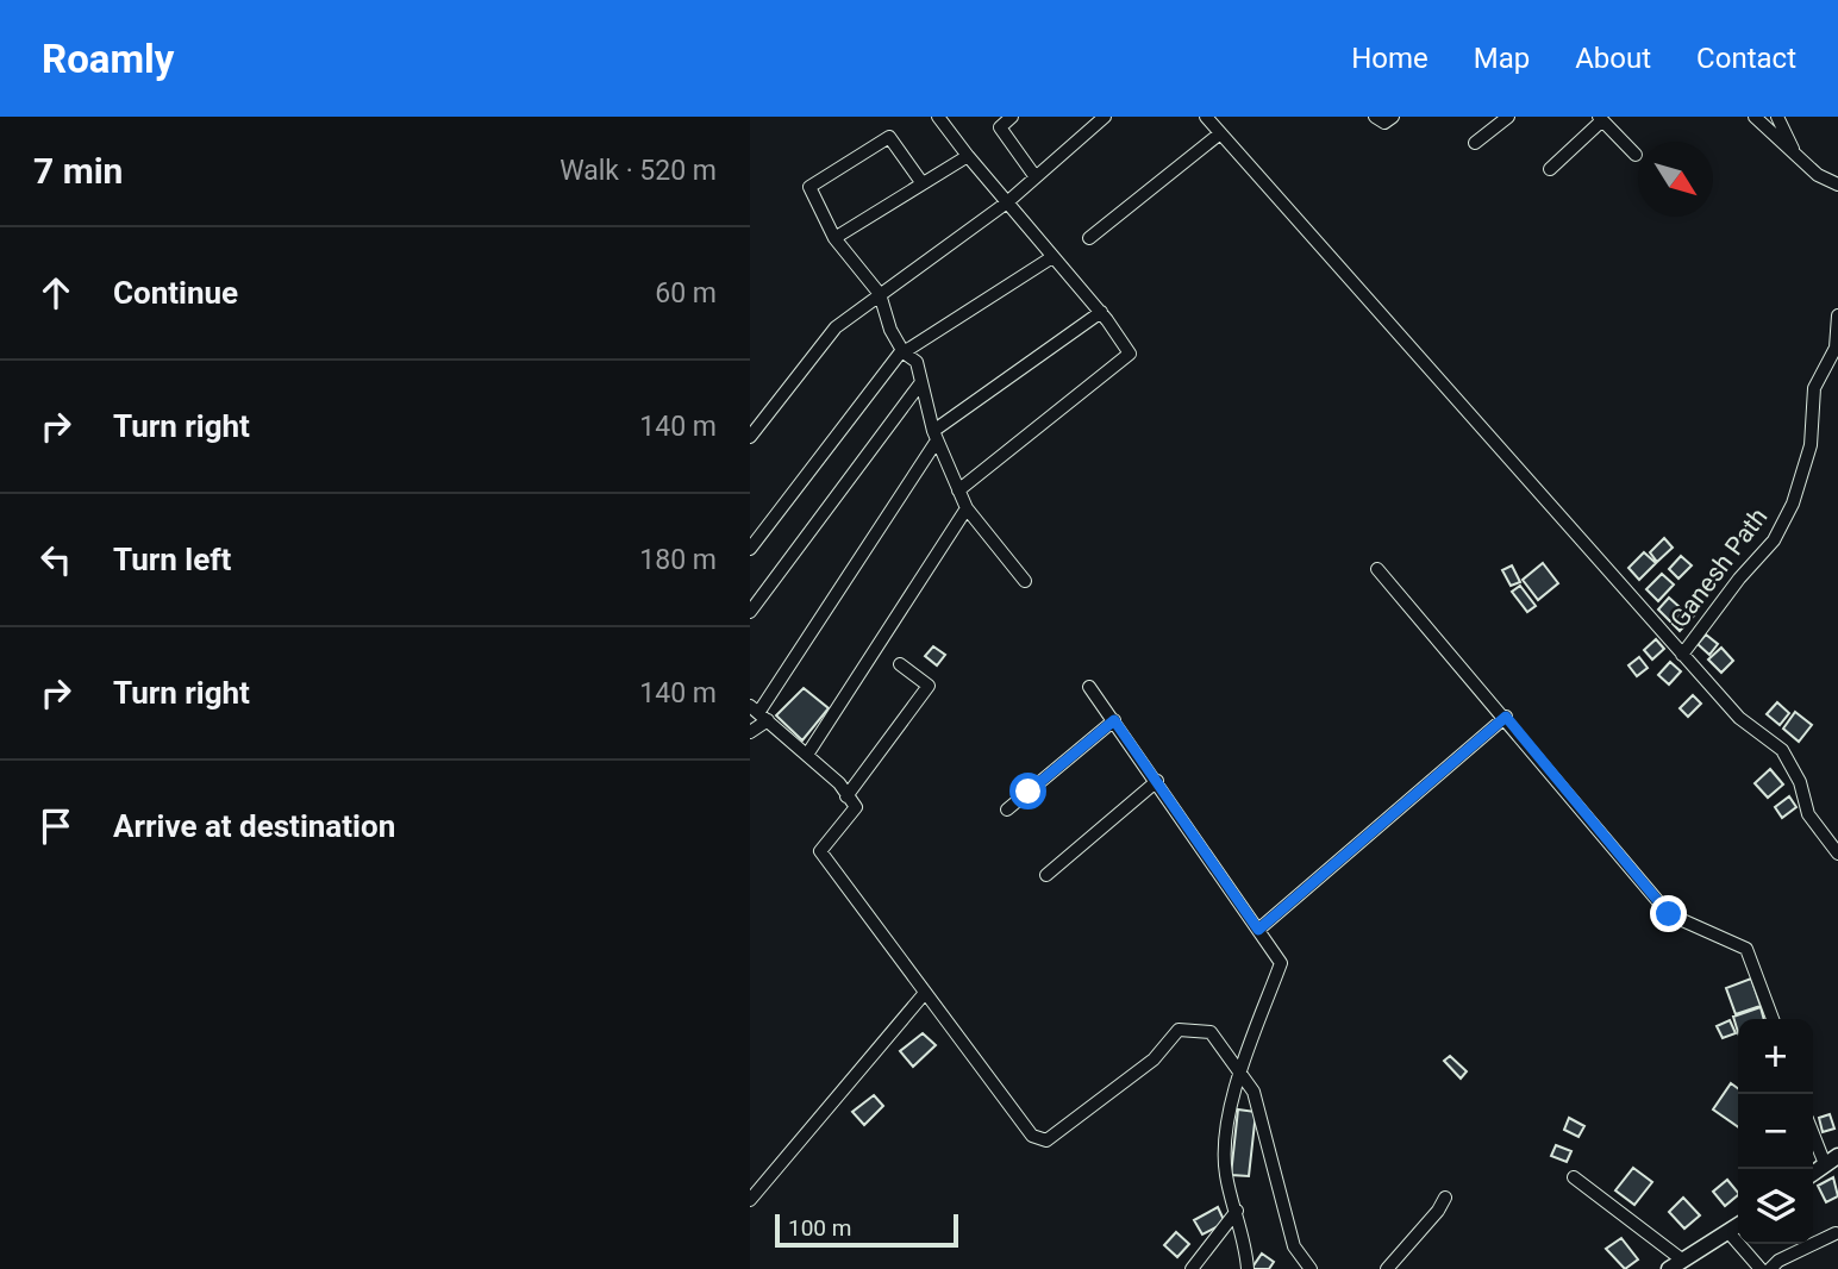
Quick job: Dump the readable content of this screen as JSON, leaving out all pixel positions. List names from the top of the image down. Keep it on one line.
{"streets":{"street":["Ganesh Path"]},"scale_bar":"100 m","north":"bottom right","page":{"header":"Roamly","nav":["Home","Map","About","Contact"],"heading":["7 min","Walk · 520 m"],"list":[["Continue","60 m"],["Turn right","140 m"],["Turn left","180 m"],["Turn right","140 m"],"Arrive at destination"],"map_buttons":["+","−"],"scale":"100 m"}}
